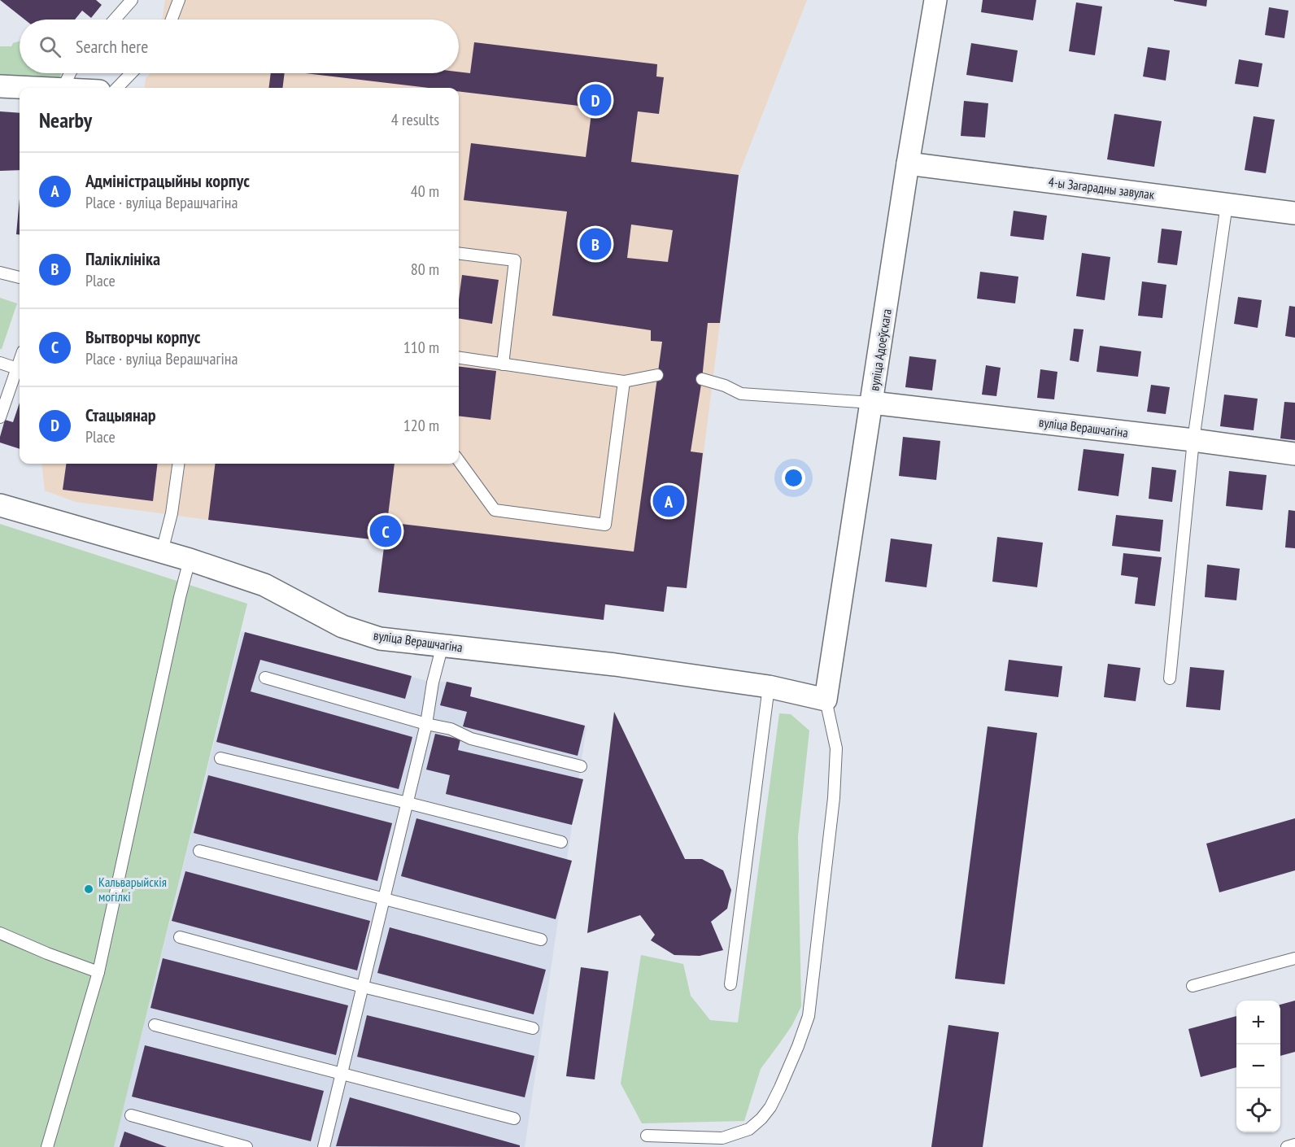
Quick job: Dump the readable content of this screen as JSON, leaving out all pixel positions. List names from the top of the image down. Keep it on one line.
{"streets":{"street":["4-ы Загарадны завулак","вуліца Адоеўскага","вуліца Верашчагіна"]},"crossings":[["4-ы Загарадны завулак","вуліца Адоеўскага"],["вуліца Адоеўскага","вуліца Верашчагіна"]],"places":["Кальварыйскія могілкі"],"page":{"search":"Search here","pins":["D","B","A","C"],"heading":["Nearby","4 results"],"list":[{"mark":"A","name":"Адміністрацыйны корпус","note":"Place · вуліца Верашчагіна","value":"40 m"},{"mark":"B","name":"Паліклініка","note":"Place","value":"80 m"},{"mark":"C","name":"Вытворчы корпус","note":"Place · вуліца Верашчагіна","value":"110 m"},{"mark":"D","name":"Стацыянар","note":"Place","value":"120 m"}],"map_buttons":["+","−"]}}
